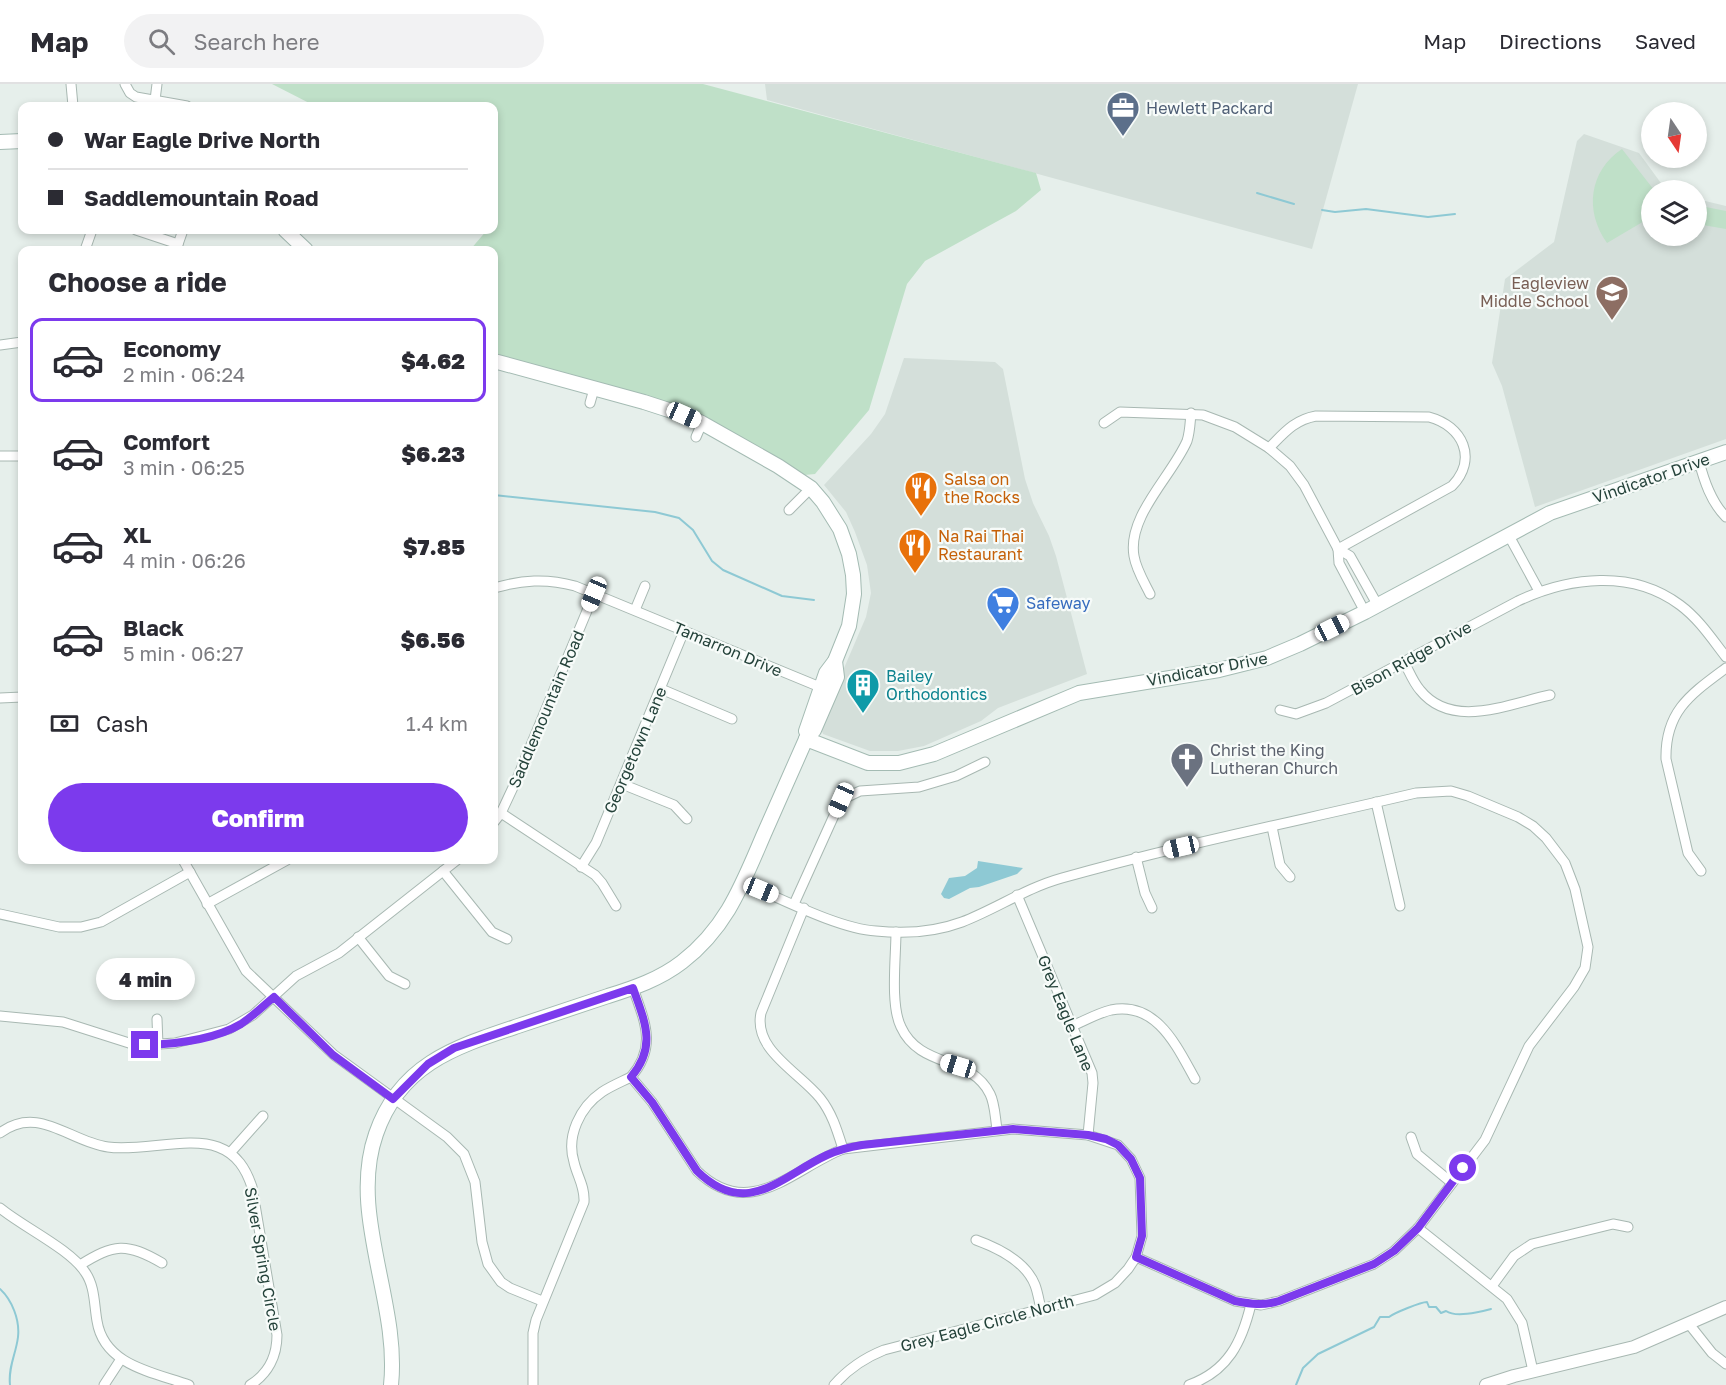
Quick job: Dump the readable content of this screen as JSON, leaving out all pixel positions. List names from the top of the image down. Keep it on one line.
{"streets":{"main road":["Vindicator Drive"],"street":["Tamarron Drive","Bison Ridge Drive","Saddlemountain Road","Georgetown Lane","Grey Eagle Lane","Silver Spring Circle","Grey Eagle Circle North"]},"crossings":[["Tamarron Drive","Saddlemountain Road"],["Tamarron Drive","Georgetown Lane"]],"places":{"office":["Hewlett Packard"],"school or university":["Eagleview Middle School"],"restaurant":["Salsa on the Rocks","Na Rai Thai Restaurant"],"supermarket":["Safeway"],"building":["Bailey Orthodontics"],"church":["Christ the King Lutheran Church"]},"north":"bottom","page":{"header":"Map","search":"Search here","nav":["Map","Directions","Saved"],"banner":["War Eagle Drive North","Saddlemountain Road"],"heading":"Choose a ride","list":[{"name":"Economy","note":"2 min · 06:24","value":"$4.62"},{"name":"Comfort","note":"3 min · 06:25","value":"$6.23"},{"name":"XL","note":"4 min · 06:26","value":"$7.85"},{"name":"Black","note":"5 min · 06:27","value":"$6.56"}],"pay":["Cash","1.4 km"],"buttons":"Confirm","bubble":"4 min"}}
